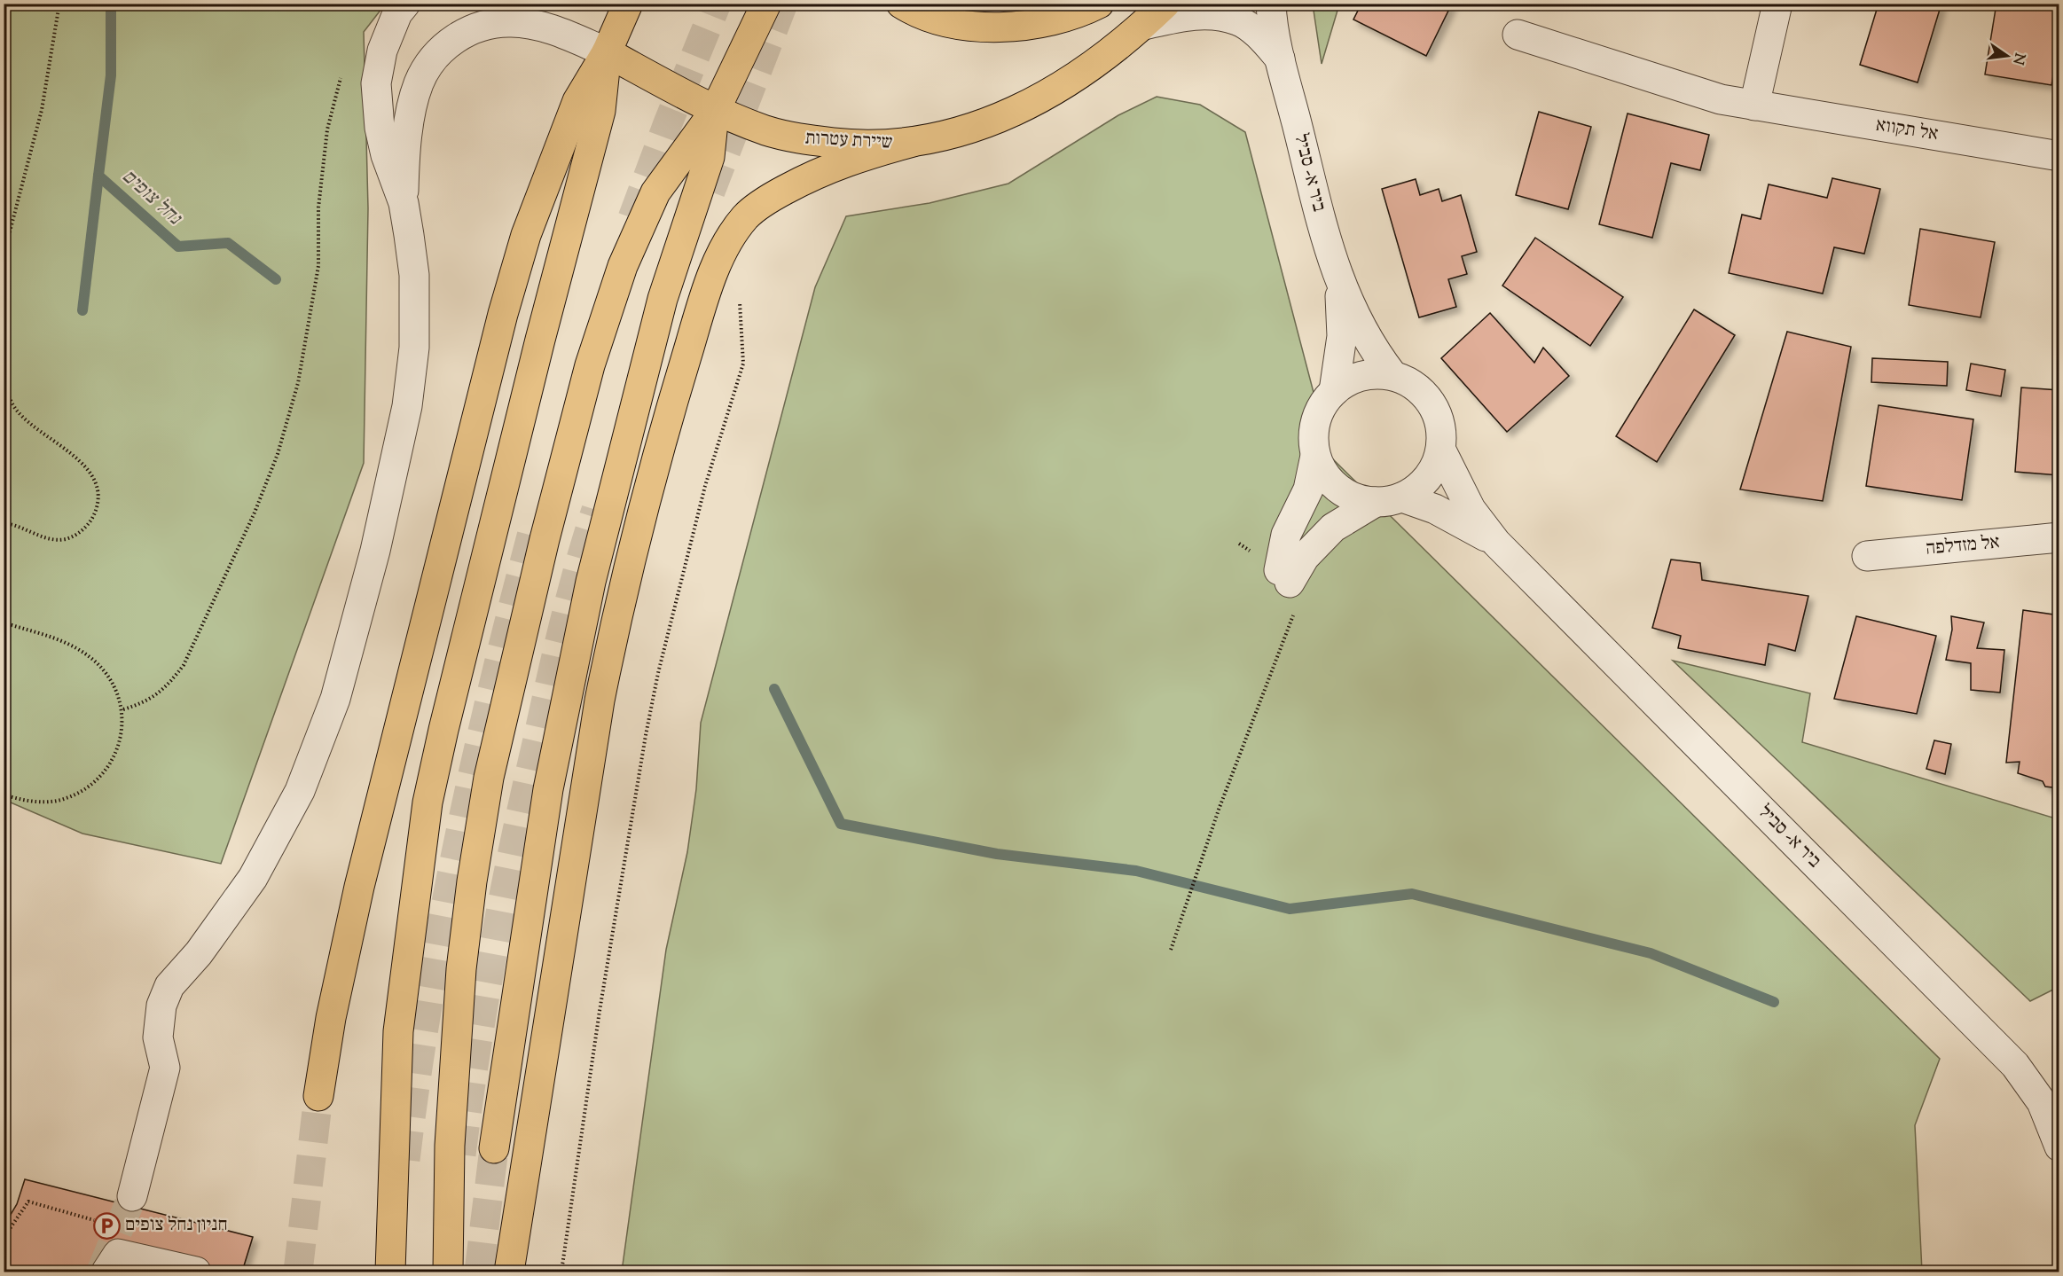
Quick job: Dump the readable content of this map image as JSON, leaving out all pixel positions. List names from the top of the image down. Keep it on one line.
{"streets":{"main road":["שיירת עטרות"],"street":["אל תקווא","ביר א- סביל","אל מזדלפה"]},"crossings":[["שיירת עטרות","ביר א- סביל"]],"water":["נחל צופים"],"places":{"parking":["חניון נחל צופים"]},"north":"right"}
